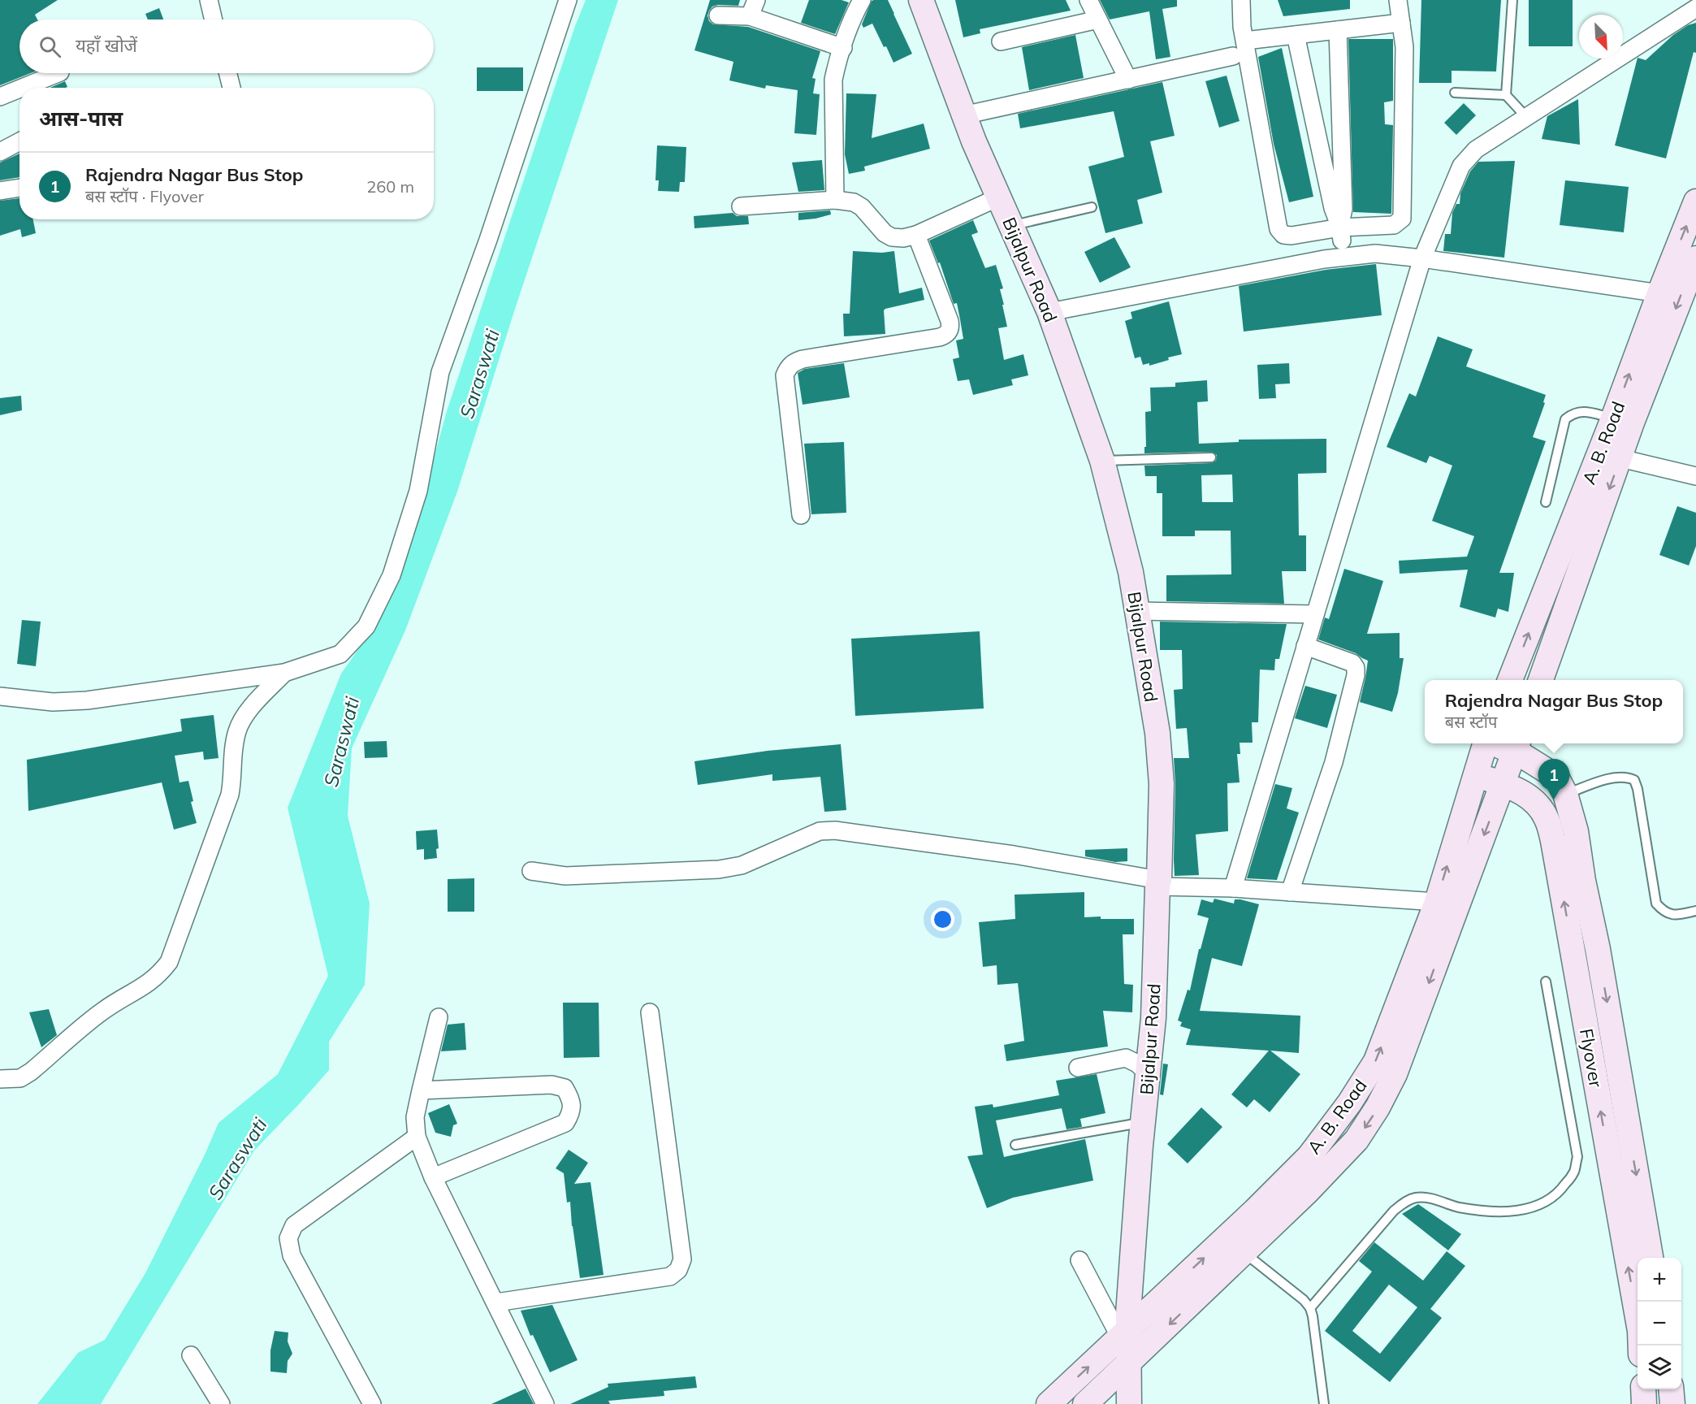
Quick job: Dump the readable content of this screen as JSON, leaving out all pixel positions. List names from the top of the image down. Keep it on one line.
{"streets":{"main road":["Bijalpur Road","A. B. Road","Flyover"]},"crossings":[["Bijalpur Road","A. B. Road"],["A. B. Road","Flyover"]],"water":["Saraswati"],"north":"bottom right","page":{"search":"यहाँ खोजें","heading":"आस-पास","list":[{"mark":"1","name":"Rajendra Nagar Bus Stop","note":"बस स्टॉप · Flyover","value":"260 m"}],"popup":["Rajendra Nagar Bus Stop","बस स्टॉप"],"pins":"1","map_buttons":["+","−"]}}
